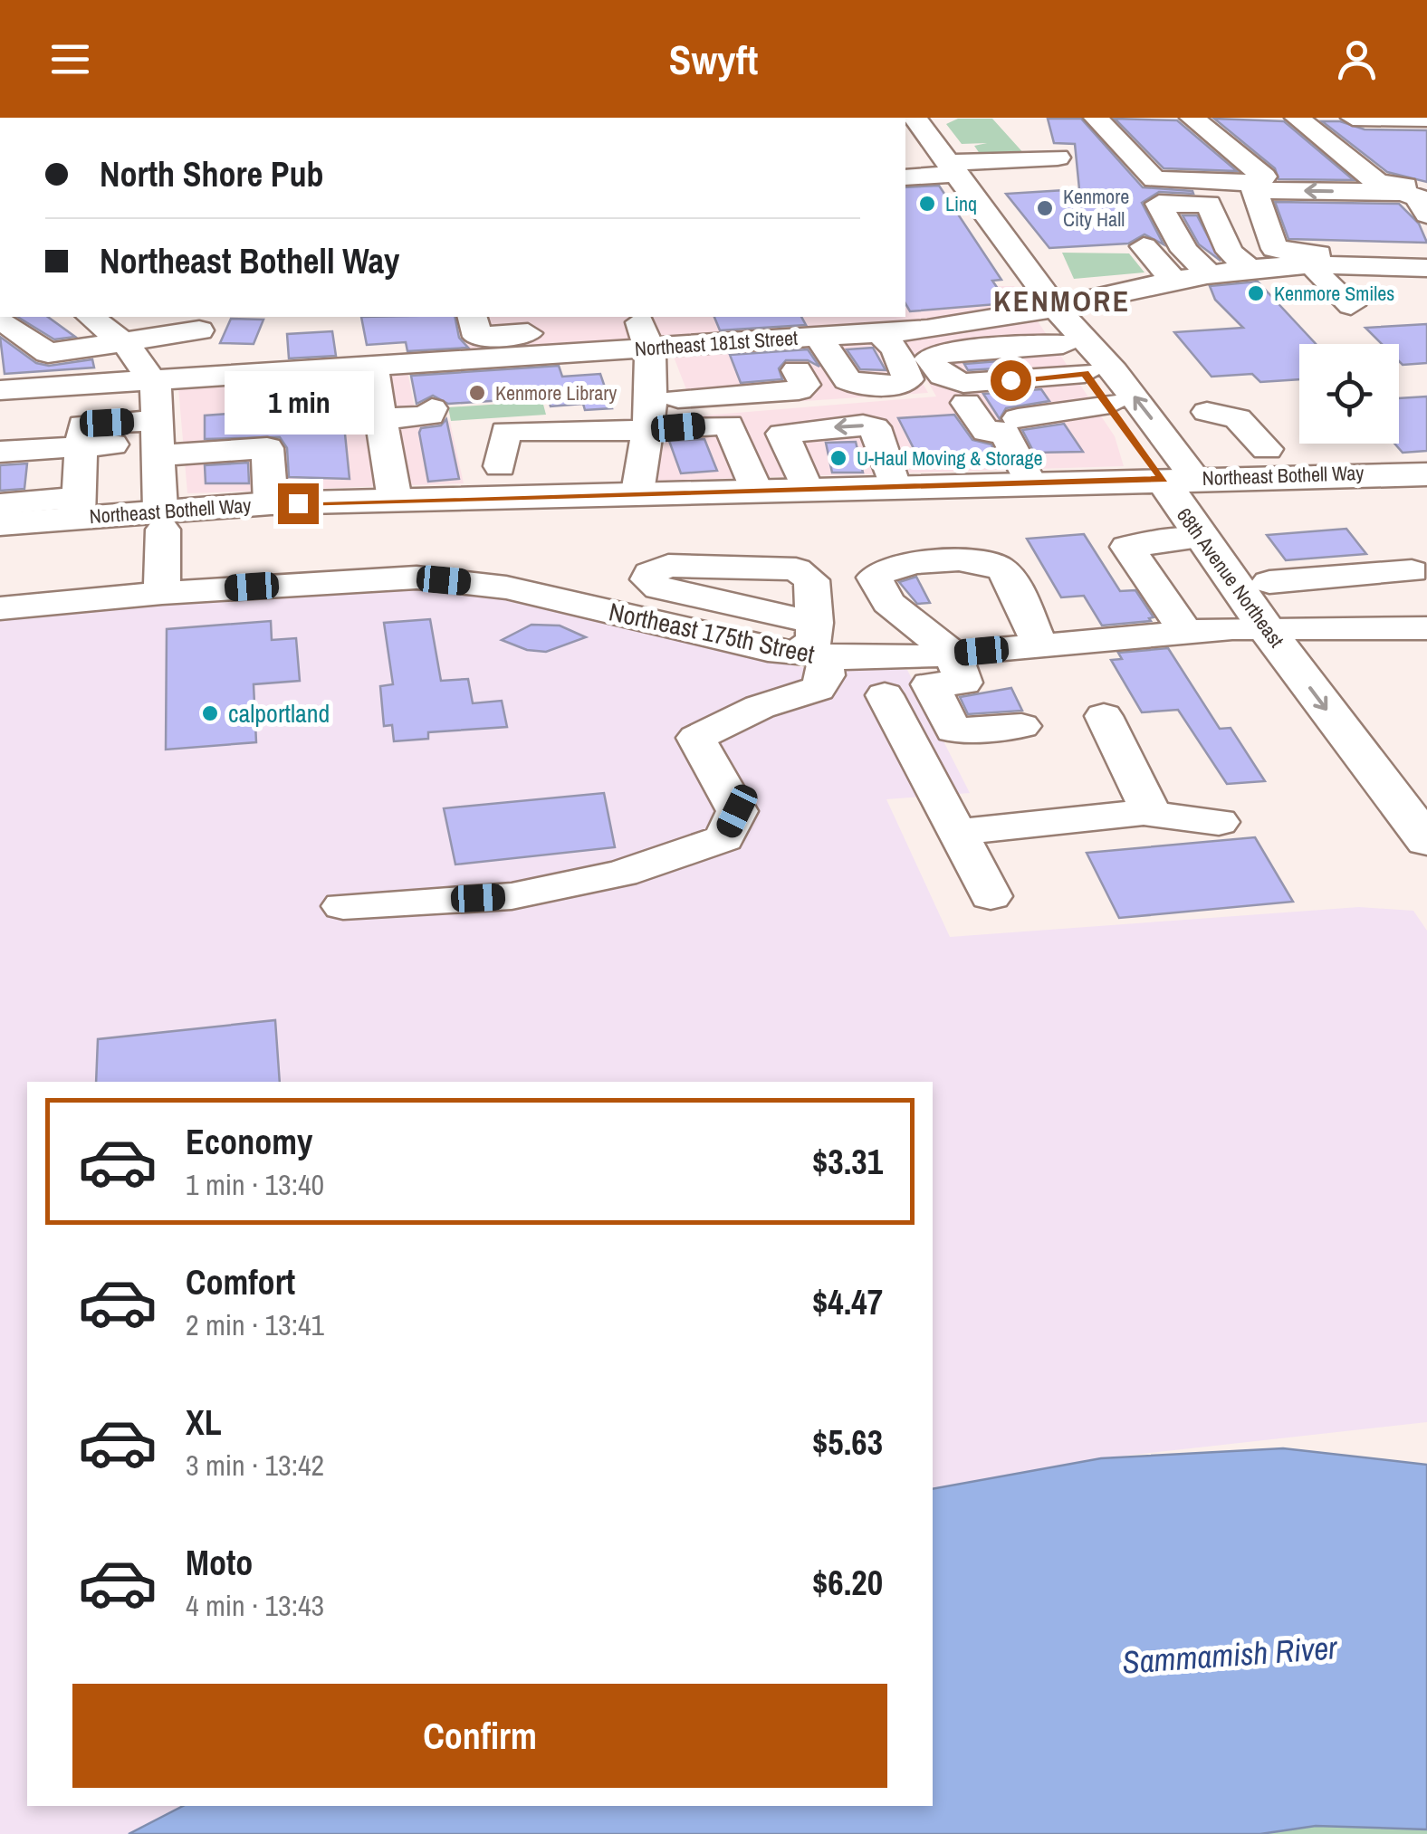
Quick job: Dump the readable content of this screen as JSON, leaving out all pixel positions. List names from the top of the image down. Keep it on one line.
{"streets":{"main road":["Northeast Bothell Way","68th Avenue Northeast"],"street":["Northeast 181st Street","Northeast 175th Street"]},"crossings":[["Northeast 181st Street","68th Avenue Northeast"],["Northeast Bothell Way","68th Avenue Northeast"],["68th Avenue Northeast","Northeast 175th Street"]],"districts":["KENMORE"],"water":["Sammamish River"],"places":["Linq","Kenmore City Hall","Kenmore Smiles","Kenmore Library","U-Haul Moving & Storage","calportland"],"page":{"header":"Swyft","banner":["North Shore Pub","Northeast Bothell Way"],"bubble":"1 min","list":[{"name":"Economy","note":"1 min · 13:40","value":"$3.31"},{"name":"Comfort","note":"2 min · 13:41","value":"$4.47"},{"name":"XL","note":"3 min · 13:42","value":"$5.63"},{"name":"Moto","note":"4 min · 13:43","value":"$6.20"}],"buttons":"Confirm"}}
